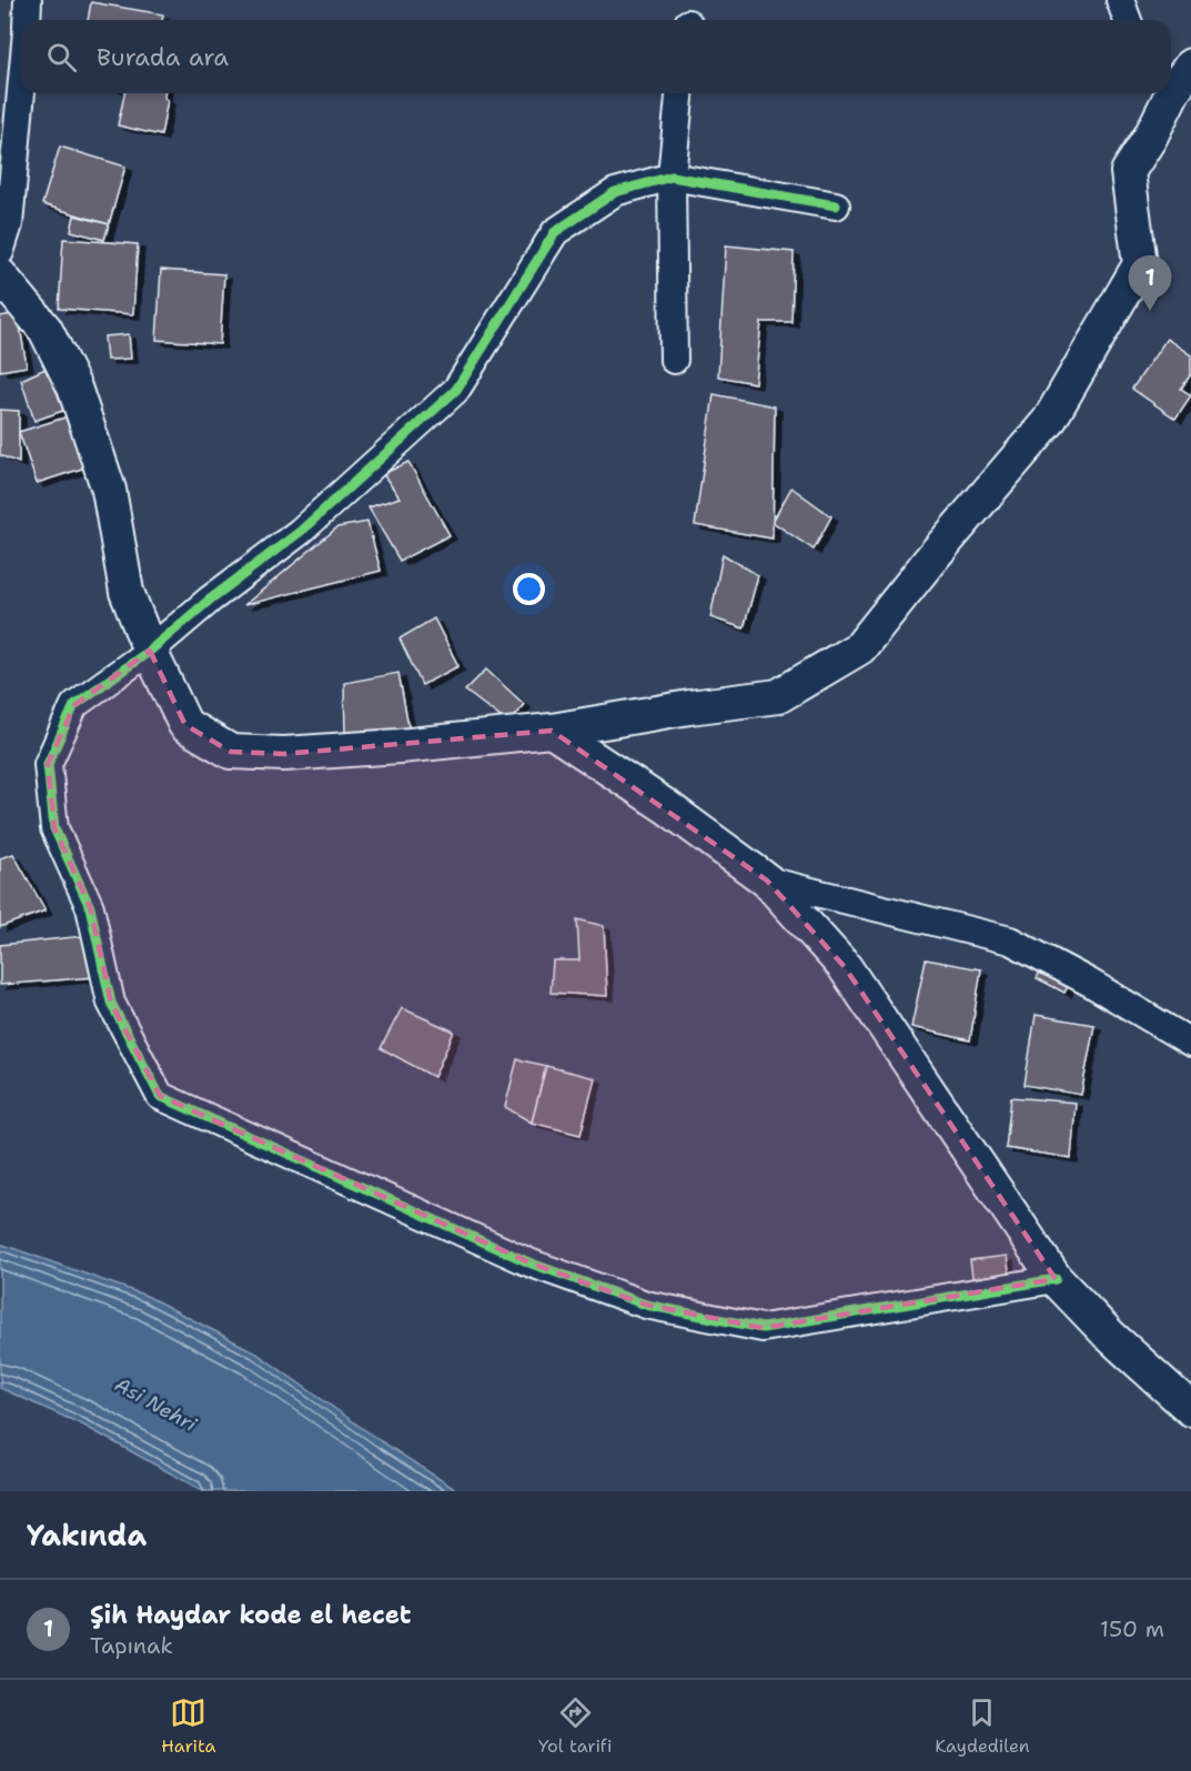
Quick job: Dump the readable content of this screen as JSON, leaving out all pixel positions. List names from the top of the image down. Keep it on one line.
{"water":["Asi Nehri"],"page":{"search":"Burada ara","pins":"1","heading":"Yakında","list":[{"mark":"1","name":"Şih Haydar kode el hecet","note":"Tapınak","value":"150 m"}],"nav":["Harita","Yol tarifi","Kaydedilen"]}}
